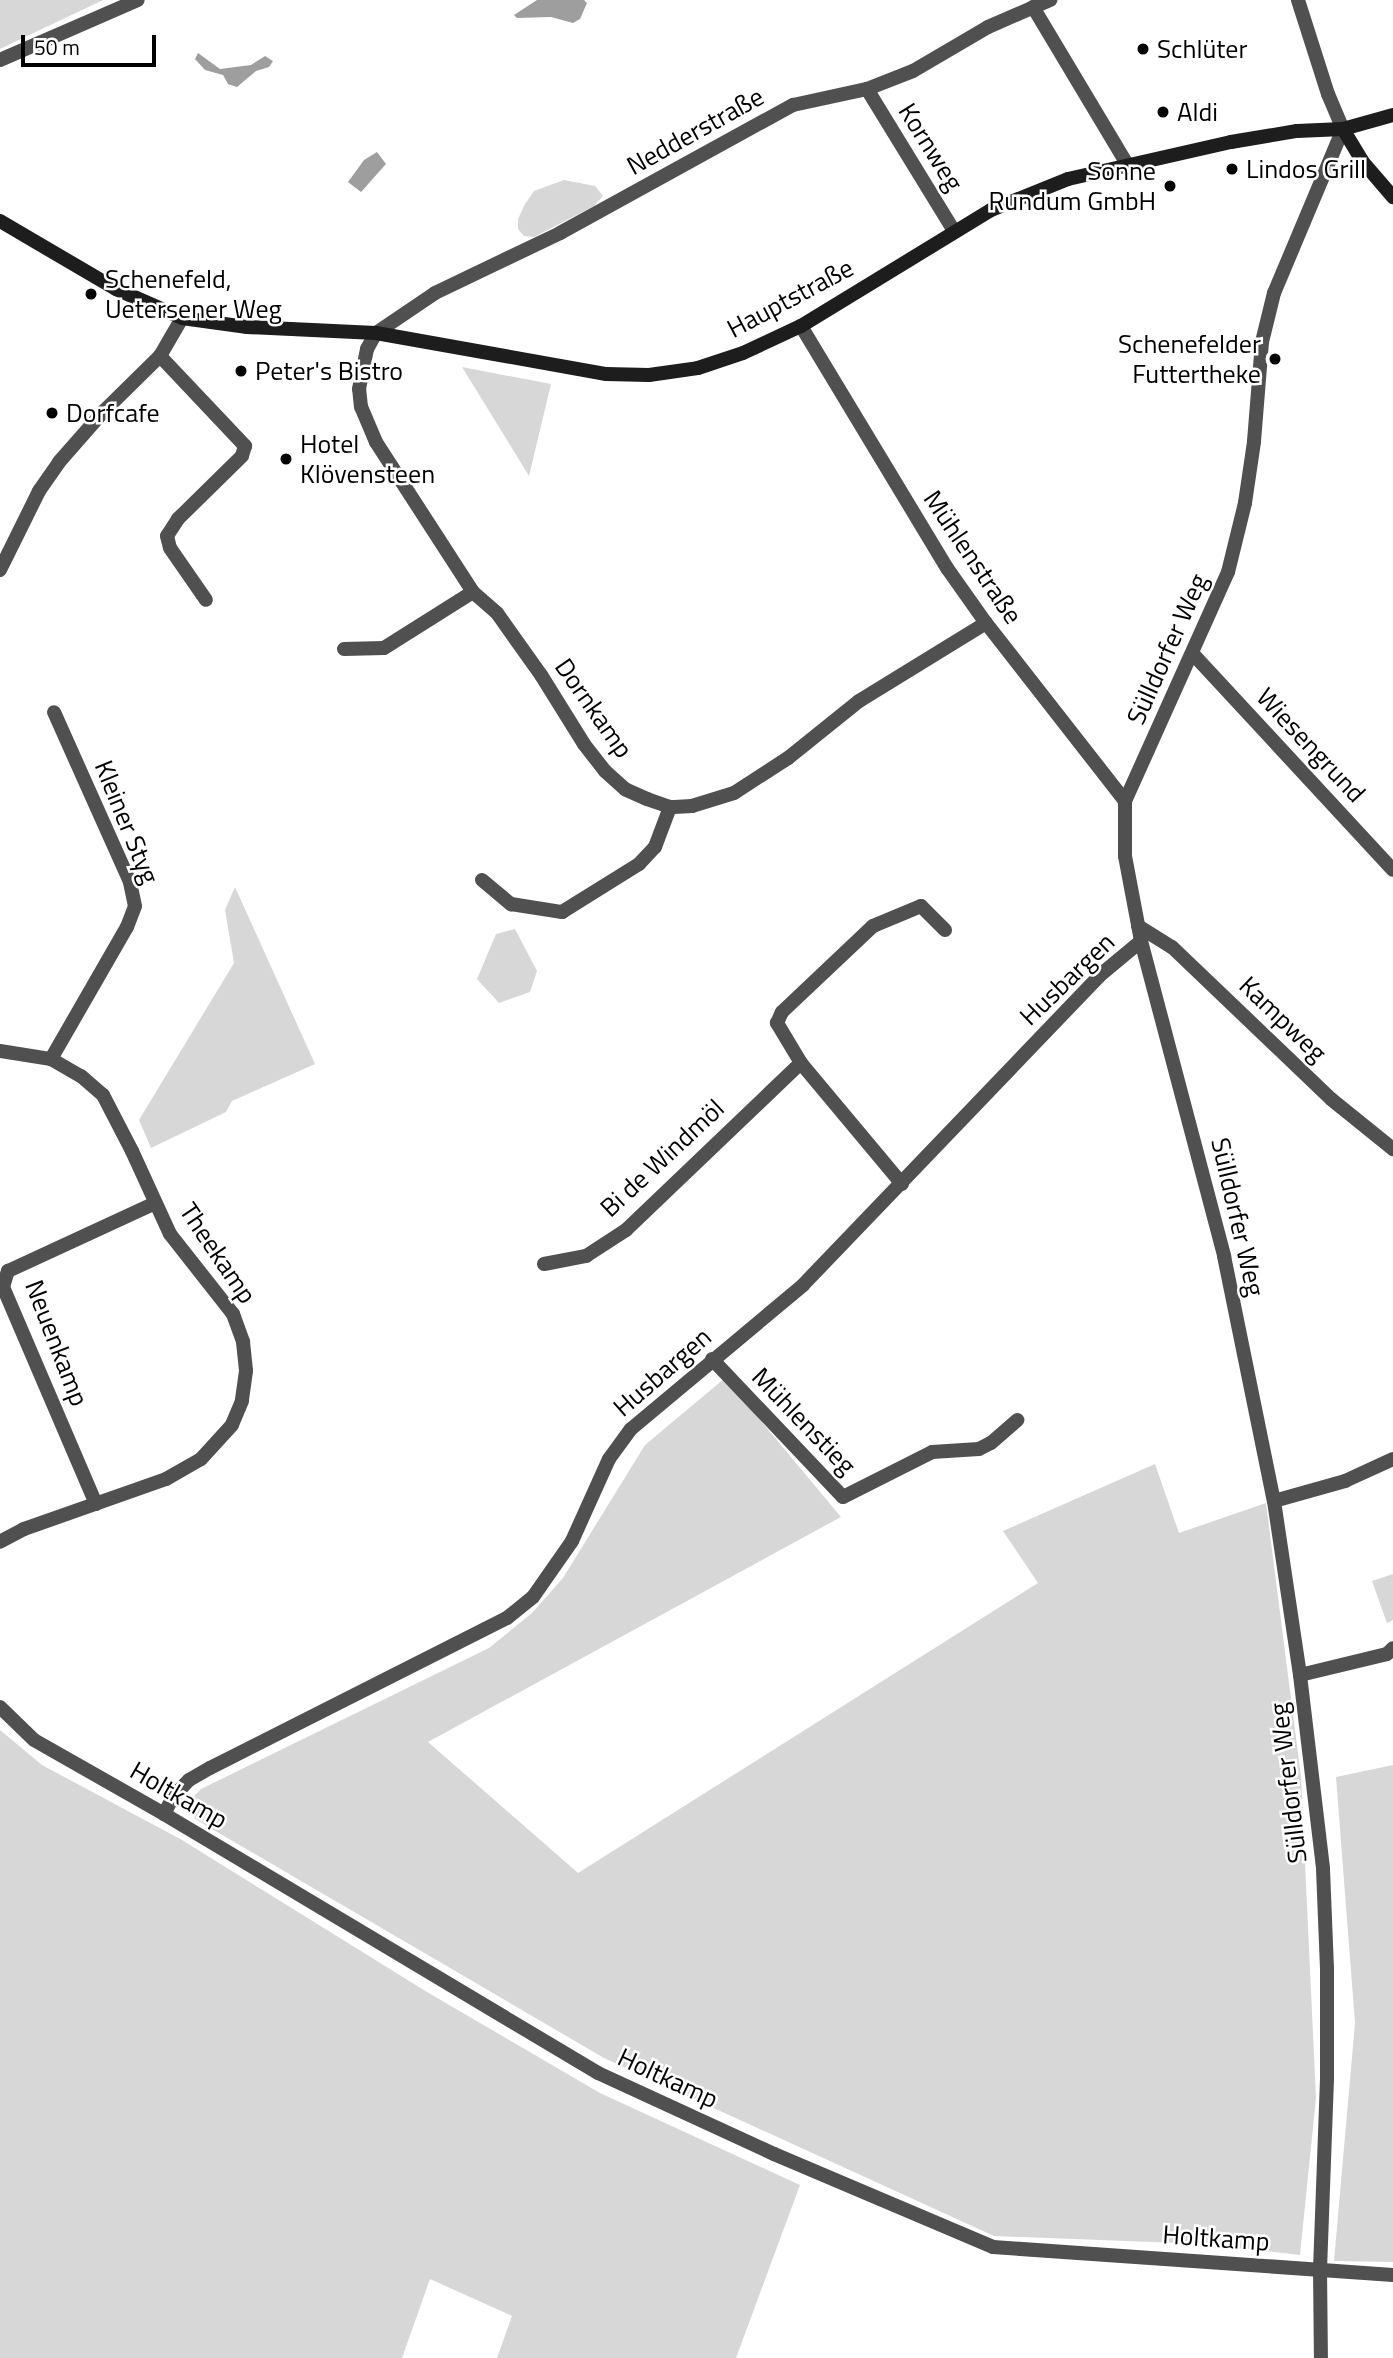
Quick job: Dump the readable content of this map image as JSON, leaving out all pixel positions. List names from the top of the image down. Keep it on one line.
{"streets":{"main road":["Hauptstraße"],"street":["Nedderstraße","Kornweg","Mühlenstraße","Sülldorfer Weg","Dornkamp","Wiesengrund","Kleiner Styg","Husbargen","Kampweg","Bi de Windmöl","Theekamp","Neuenkamp","Mühlenstieg","Holtkamp"]},"crossings":[["Nedderstraße","Kornweg"],["Nedderstraße","Hauptstraße"],["Nedderstraße","Dornkamp"],["Kornweg","Hauptstraße"],["Hauptstraße","Mühlenstraße"],["Hauptstraße","Sülldorfer Weg"],["Hauptstraße","Dornkamp"],["Mühlenstraße","Sülldorfer Weg"],["Mühlenstraße","Dornkamp"],["Sülldorfer Weg","Wiesengrund"],["Sülldorfer Weg","Husbargen"],["Sülldorfer Weg","Kampweg"],["Sülldorfer Weg","Holtkamp"],["Kleiner Styg","Theekamp"],["Husbargen","Mühlenstieg"],["Husbargen","Holtkamp"],["Theekamp","Neuenkamp"]],"places":["Schlüter","Aldi","Lindos Grill","Sonne Rundum GmbH","Schenefeld, Uetersener Weg","Schenefelder Futtertheke","Peter's Bistro","Dorfcafe","Hotel Klövensteen"],"scale_bar":"50 m"}
